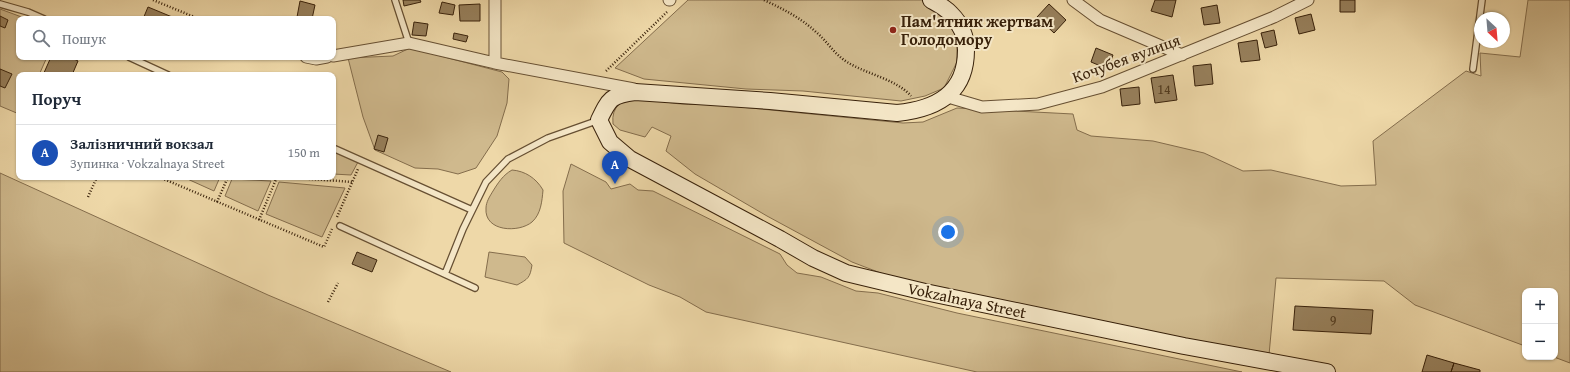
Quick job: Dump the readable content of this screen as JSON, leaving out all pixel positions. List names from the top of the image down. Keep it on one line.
{"streets":{"main road":["Vokzalnaya Street"],"street":["Кочубея вулиця"]},"places":["Пам'ятник жертвам Голодомору"],"house_numbers":["14","9"],"north":"bottom right","page":{"search":"Пошук","heading":"Поруч","list":[{"mark":"A","name":"Залізничний вокзал","note":"Зупинка · Vokzalnaya Street","value":"150 m"}],"pins":"A","map_buttons":["+","−"]}}
